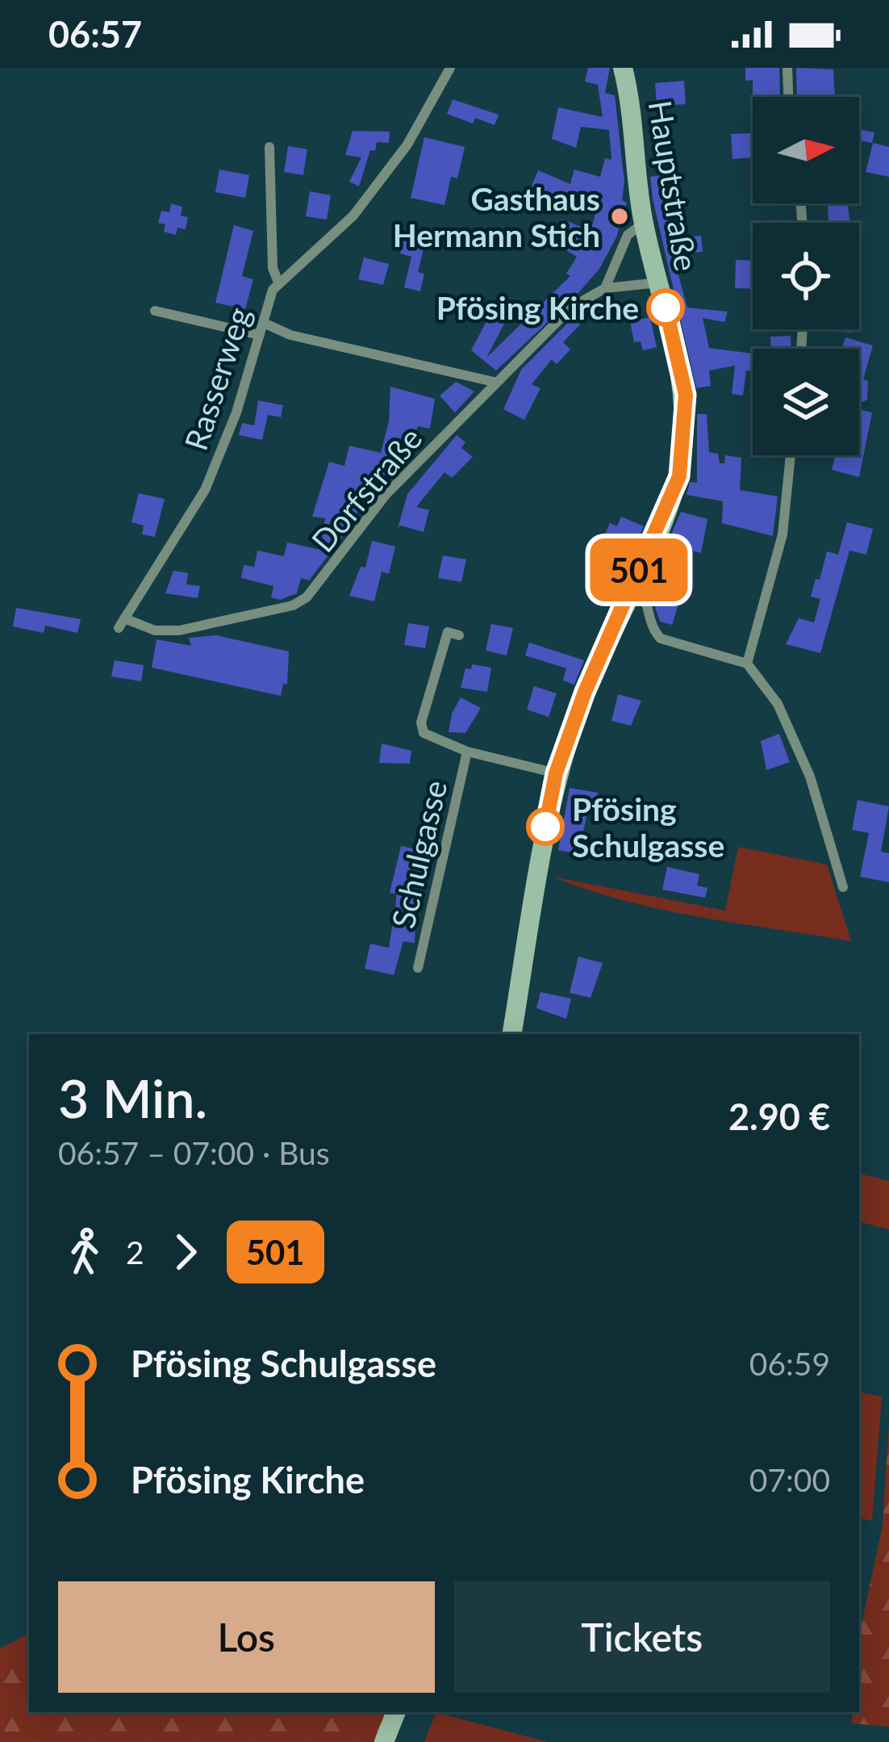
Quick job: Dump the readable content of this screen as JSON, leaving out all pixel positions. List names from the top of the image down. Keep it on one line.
{"streets":{"street":["Hauptstraße","Rasserweg","Dorfstraße","Schulgasse"]},"crossings":[["Hauptstraße","Dorfstraße"],["Hauptstraße","Schulgasse"],["Rasserweg","Dorfstraße"]],"places":["Gasthaus Hermann Stich","Pfösing Kirche","Pfösing Schulgasse"],"lines":["bus line 501"],"north":"right","page":{"status":"06:57","on_map":"501","heading":["3 Min.","06:57 – 07:00 · Bus","2.90 €"],"legs":["2","501"],"list":[{"name":"Pfösing Schulgasse","value":"06:59"},{"name":"Pfösing Kirche","value":"07:00"}],"buttons":["Los","Tickets"]}}
